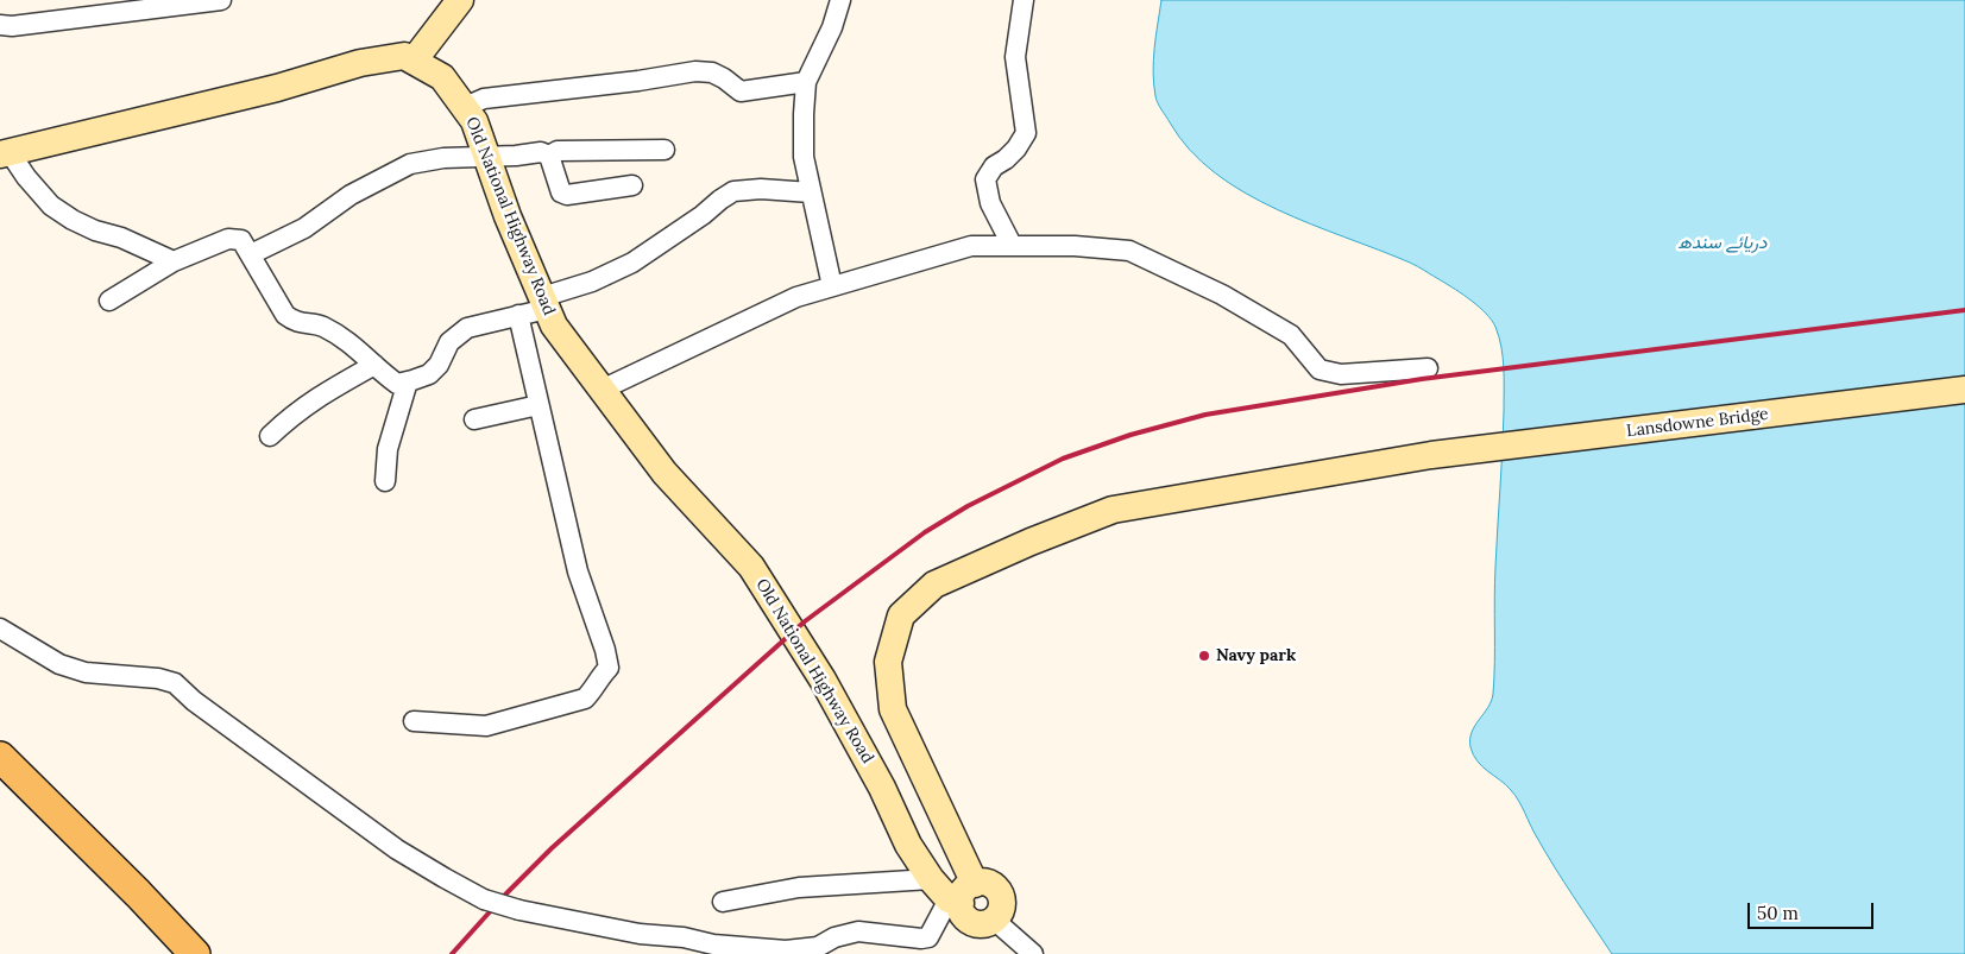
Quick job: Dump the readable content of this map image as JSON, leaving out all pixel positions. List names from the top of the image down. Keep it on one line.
{"streets":{"main road":["Old National Highway Road","Lansdowne Bridge"]},"crossings":[["Old National Highway Road","Lansdowne Bridge"]],"water":["دریائے سندھ"],"places":["Navy park"],"scale_bar":"50 m"}
